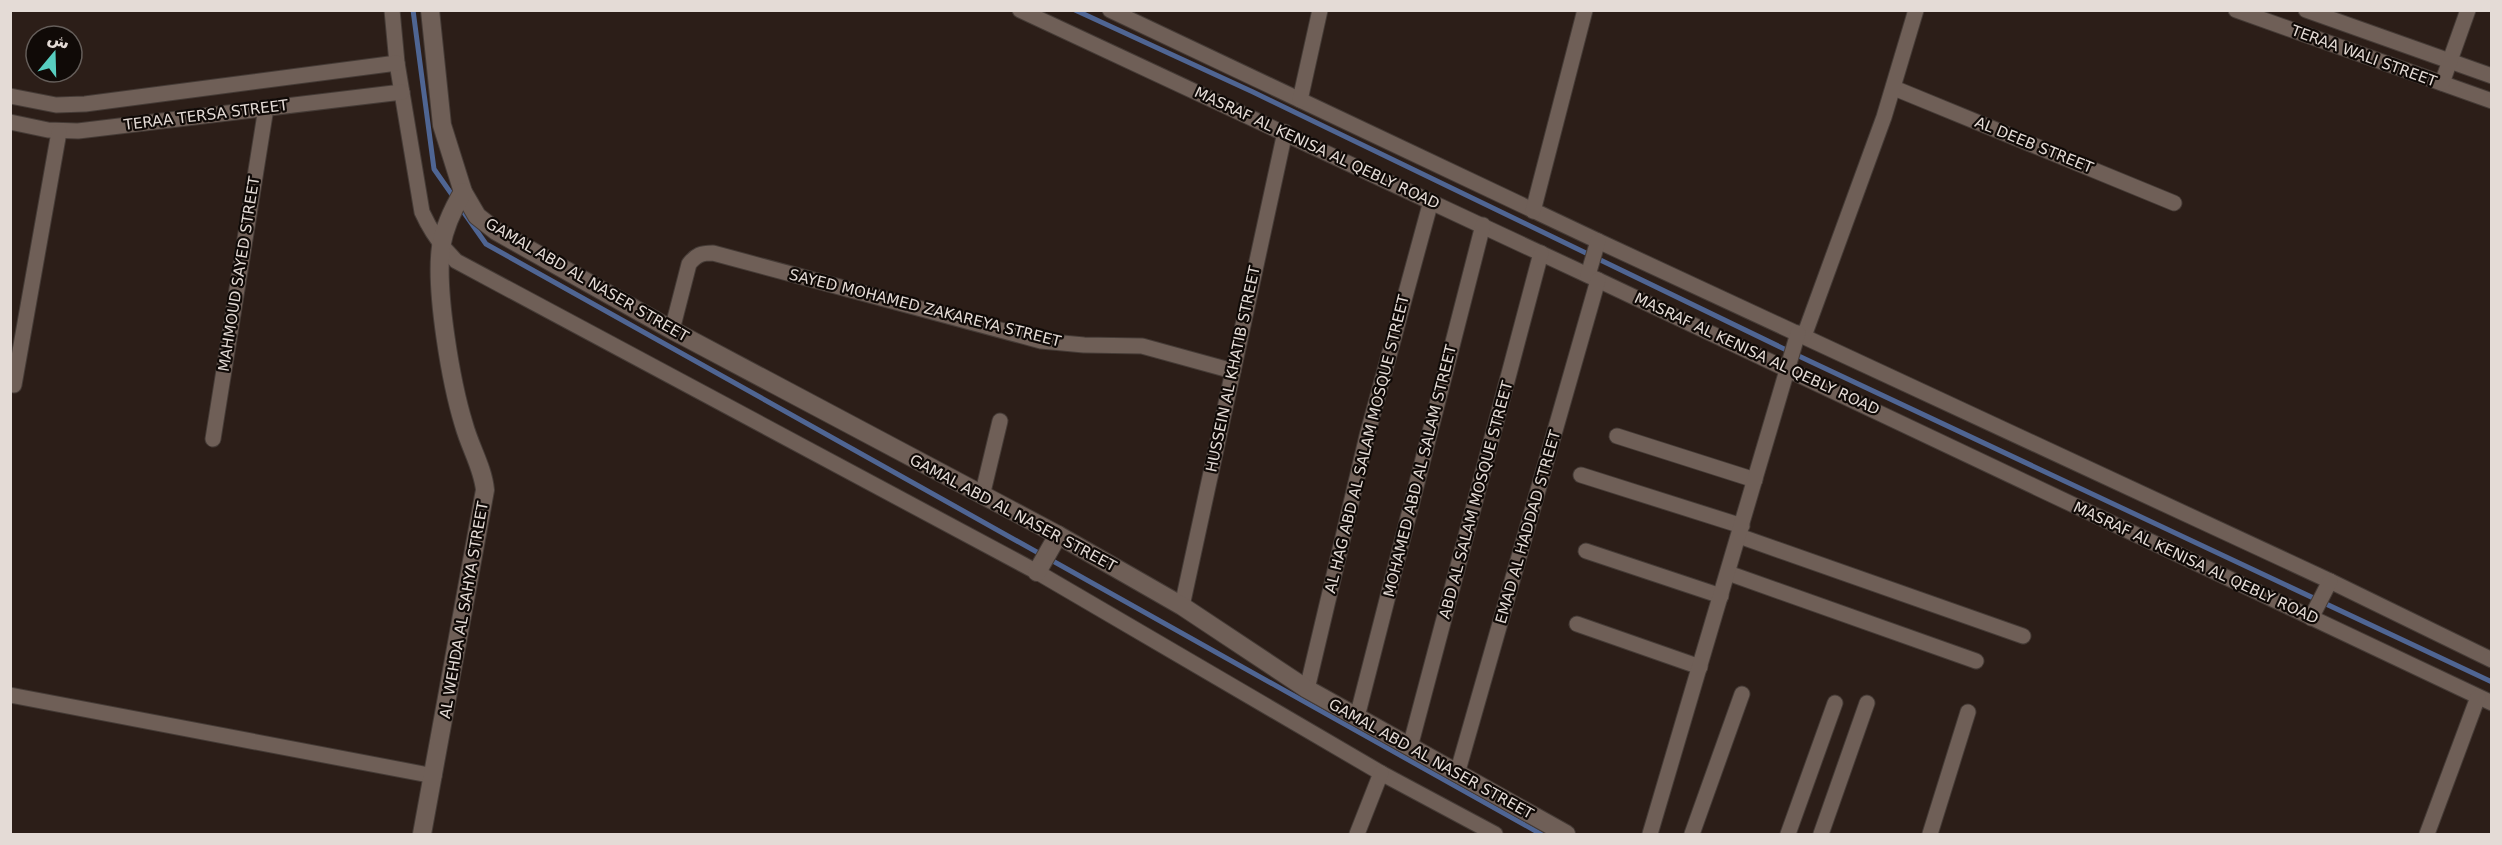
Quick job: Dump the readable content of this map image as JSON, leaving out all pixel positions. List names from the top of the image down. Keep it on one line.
{"streets":{"street":["TERAA WALI STREET","TERAA TERSA STREET","AL DEEB STREET","MASRAF AL KENISA AL QEBLY ROAD","MAHMOUD SAYED STREET","GAMAL ABD AL NASER STREET","SAYED MOHAMED ZAKAREYA STREET","HUSSEIN AL KHATIB STREET","AL HAG ABD AL SALAM MOSQUE STREET","MOHAMED ABD AL SALAM STREET","ABD AL SALAM MOSQUE STREET","EMAD AL HADDAD STREET","AL WEHDA AL SAHYA STREET"]},"crossings":[["TERAA TERSA STREET","MAHMOUD SAYED STREET"],["MASRAF AL KENISA AL QEBLY ROAD","HUSSEIN AL KHATIB STREET"],["MASRAF AL KENISA AL QEBLY ROAD","AL HAG ABD AL SALAM MOSQUE STREET"],["MASRAF AL KENISA AL QEBLY ROAD","MOHAMED ABD AL SALAM STREET"],["MASRAF AL KENISA AL QEBLY ROAD","ABD AL SALAM MOSQUE STREET"],["MASRAF AL KENISA AL QEBLY ROAD","EMAD AL HADDAD STREET"],["GAMAL ABD AL NASER STREET","SAYED MOHAMED ZAKAREYA STREET"],["GAMAL ABD AL NASER STREET","HUSSEIN AL KHATIB STREET"],["GAMAL ABD AL NASER STREET","AL HAG ABD AL SALAM MOSQUE STREET"],["GAMAL ABD AL NASER STREET","MOHAMED ABD AL SALAM STREET"],["GAMAL ABD AL NASER STREET","ABD AL SALAM MOSQUE STREET"],["GAMAL ABD AL NASER STREET","EMAD AL HADDAD STREET"],["GAMAL ABD AL NASER STREET","AL WEHDA AL SAHYA STREET"],["SAYED MOHAMED ZAKAREYA STREET","HUSSEIN AL KHATIB STREET"]],"north":"top"}
